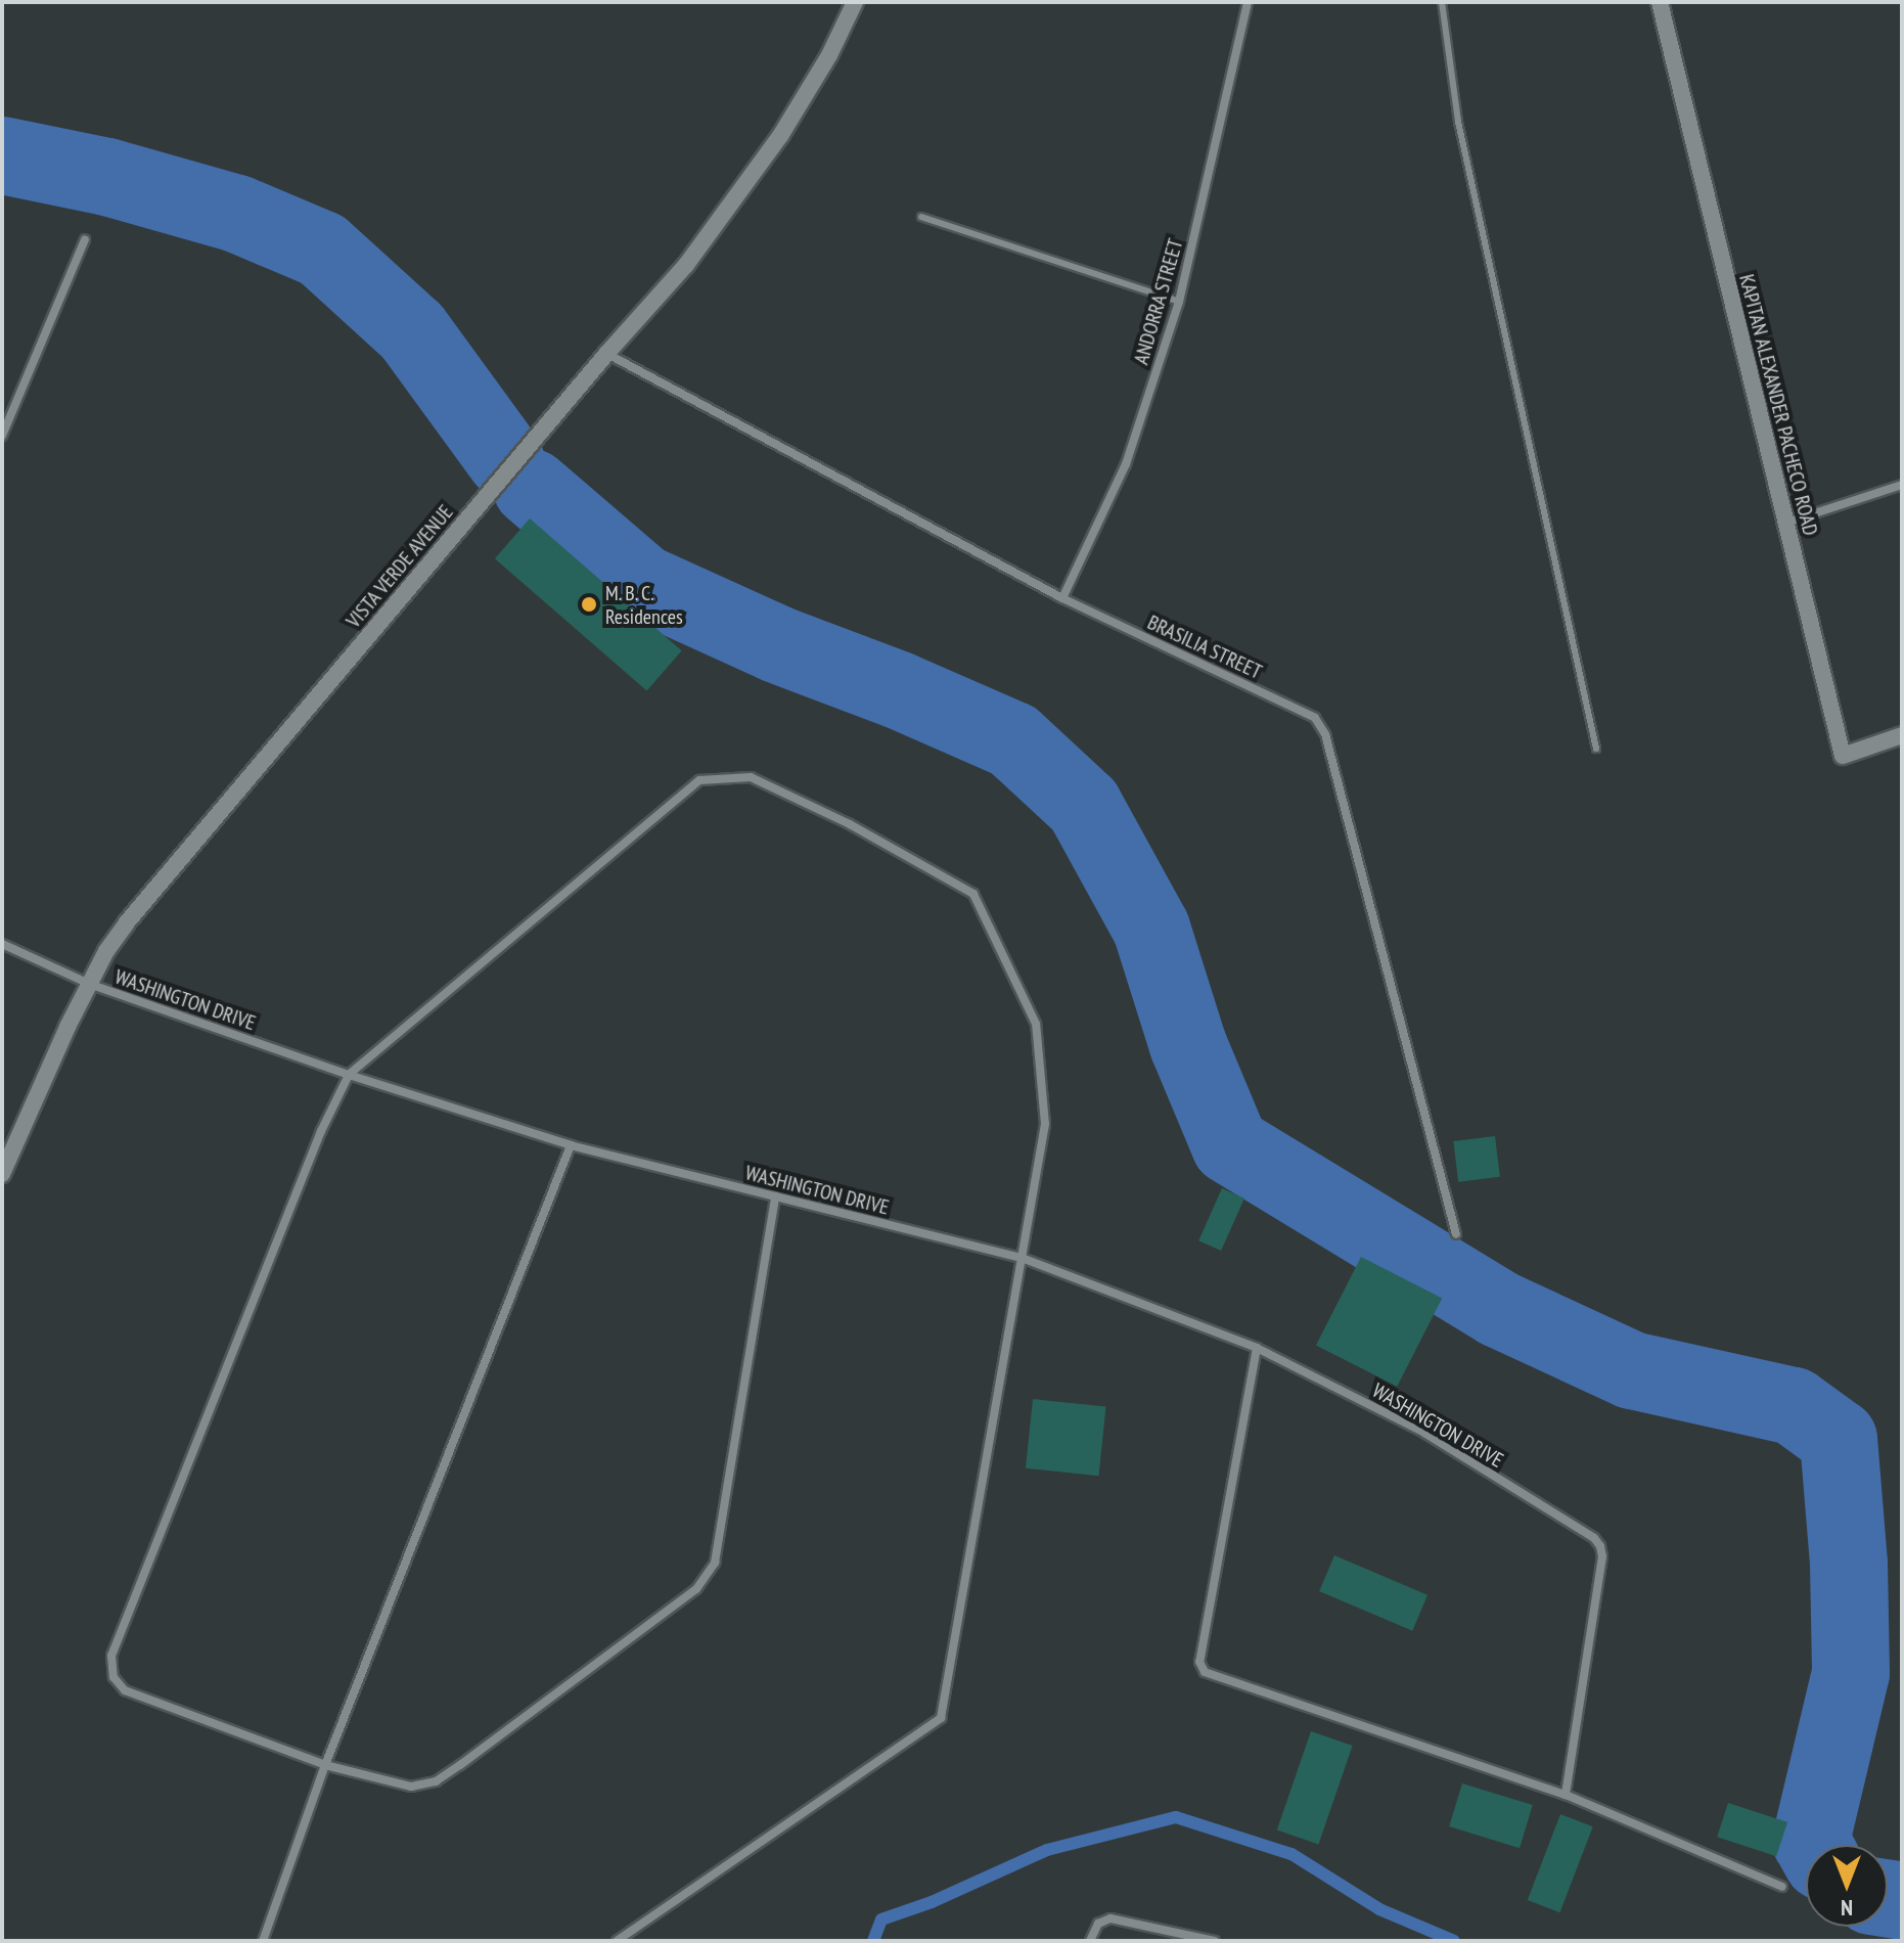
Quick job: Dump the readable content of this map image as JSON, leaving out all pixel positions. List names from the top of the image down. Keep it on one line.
{"streets":{"street":["ANDORRA STREET","KAPITAN ALEXANDER PACHECO ROAD","VISTA VERDE AVENUE","BRASILIA STREET","WASHINGTON DRIVE"]},"crossings":[["ANDORRA STREET","BRASILIA STREET"],["VISTA VERDE AVENUE","BRASILIA STREET"],["VISTA VERDE AVENUE","WASHINGTON DRIVE"]],"places":["M. B. C. Residences"],"north":"bottom"}
